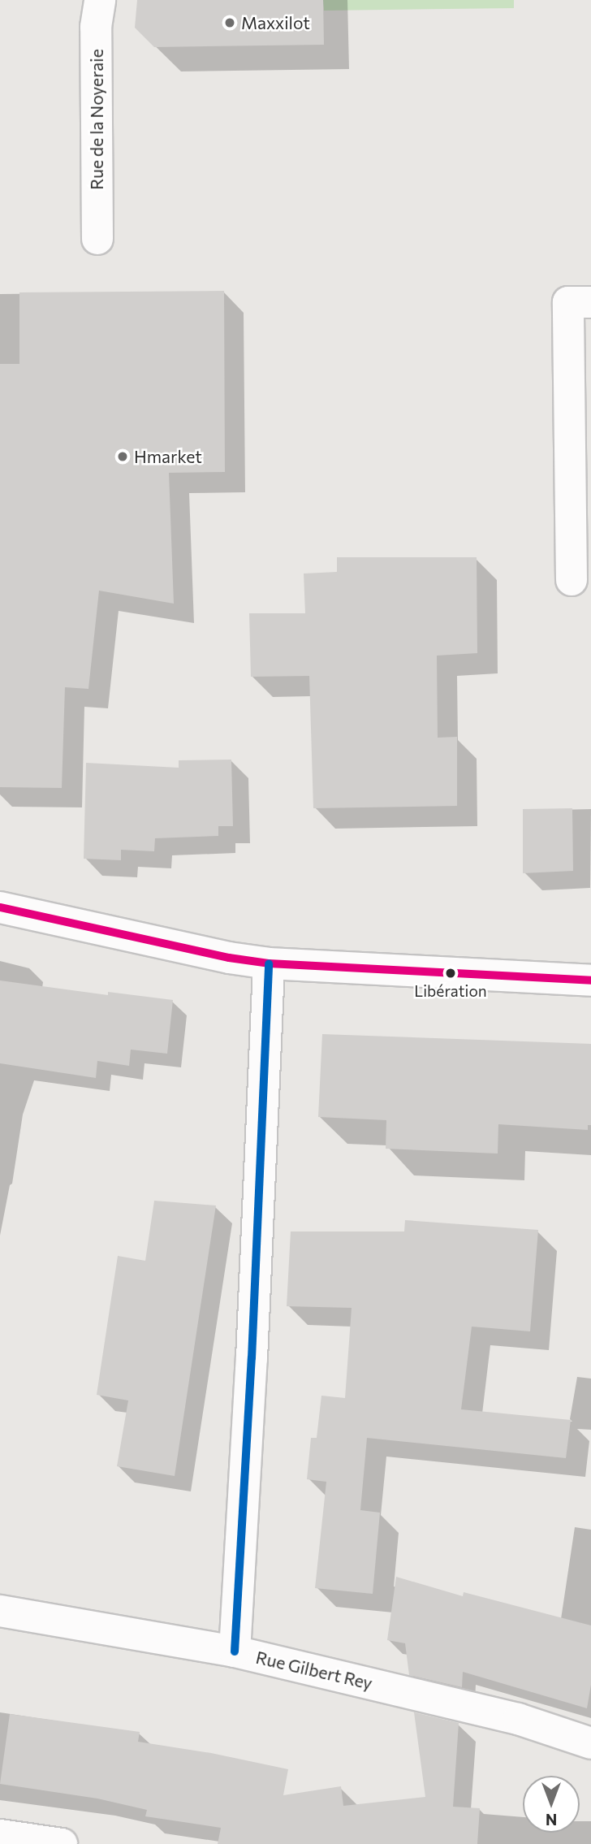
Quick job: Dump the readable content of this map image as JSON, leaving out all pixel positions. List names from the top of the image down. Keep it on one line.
{"streets":{"street":["Rue de la Noyeraie","Rue Gilbert Rey"]},"places":["Maxxilot","Hmarket","Libération"],"north":"bottom"}
